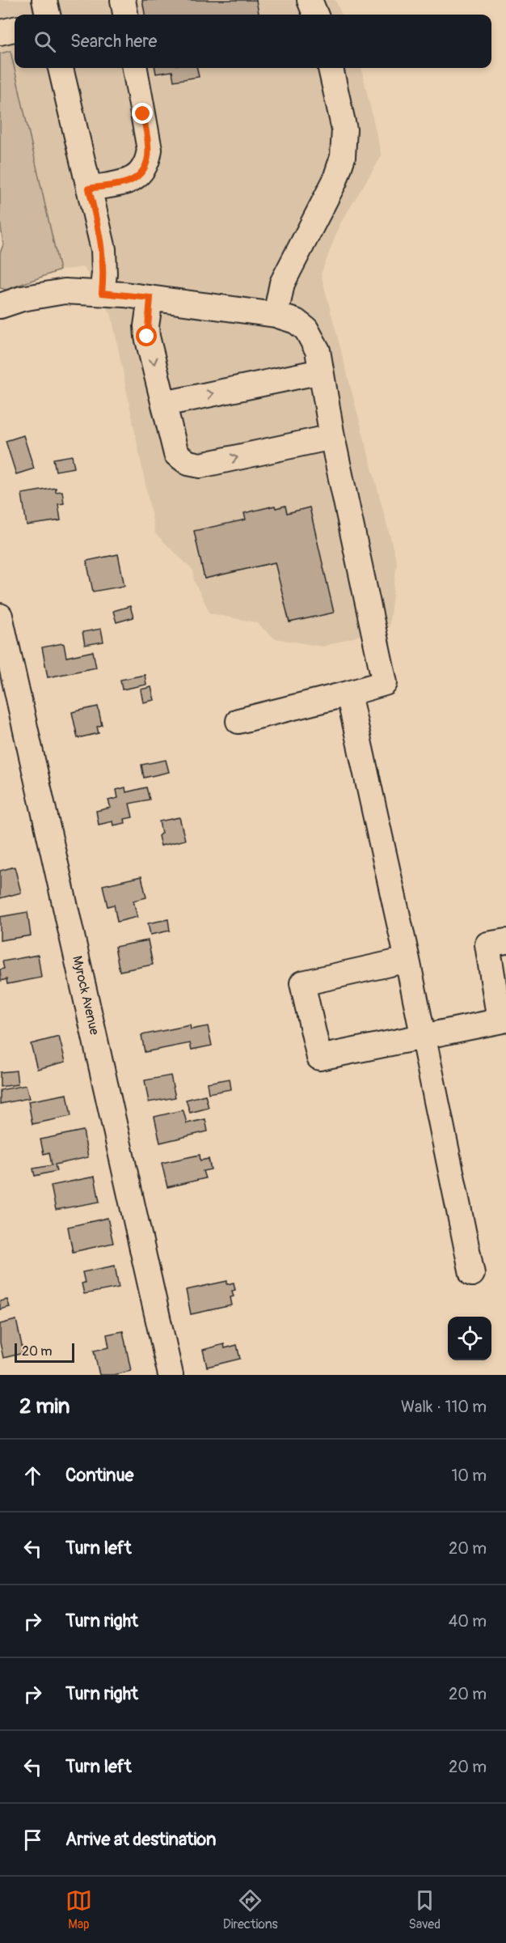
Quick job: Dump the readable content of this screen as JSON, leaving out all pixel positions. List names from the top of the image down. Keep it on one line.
{"streets":{"street":["Myrock Avenue"]},"scale_bar":"20 m","page":{"search":"Search here","scale":"20 m","heading":["2 min","Walk · 110 m"],"list":[["Continue","10 m"],["Turn left","20 m"],["Turn right","40 m"],["Turn right","20 m"],["Turn left","20 m"],"Arrive at destination"],"nav":["Map","Directions","Saved"]}}
